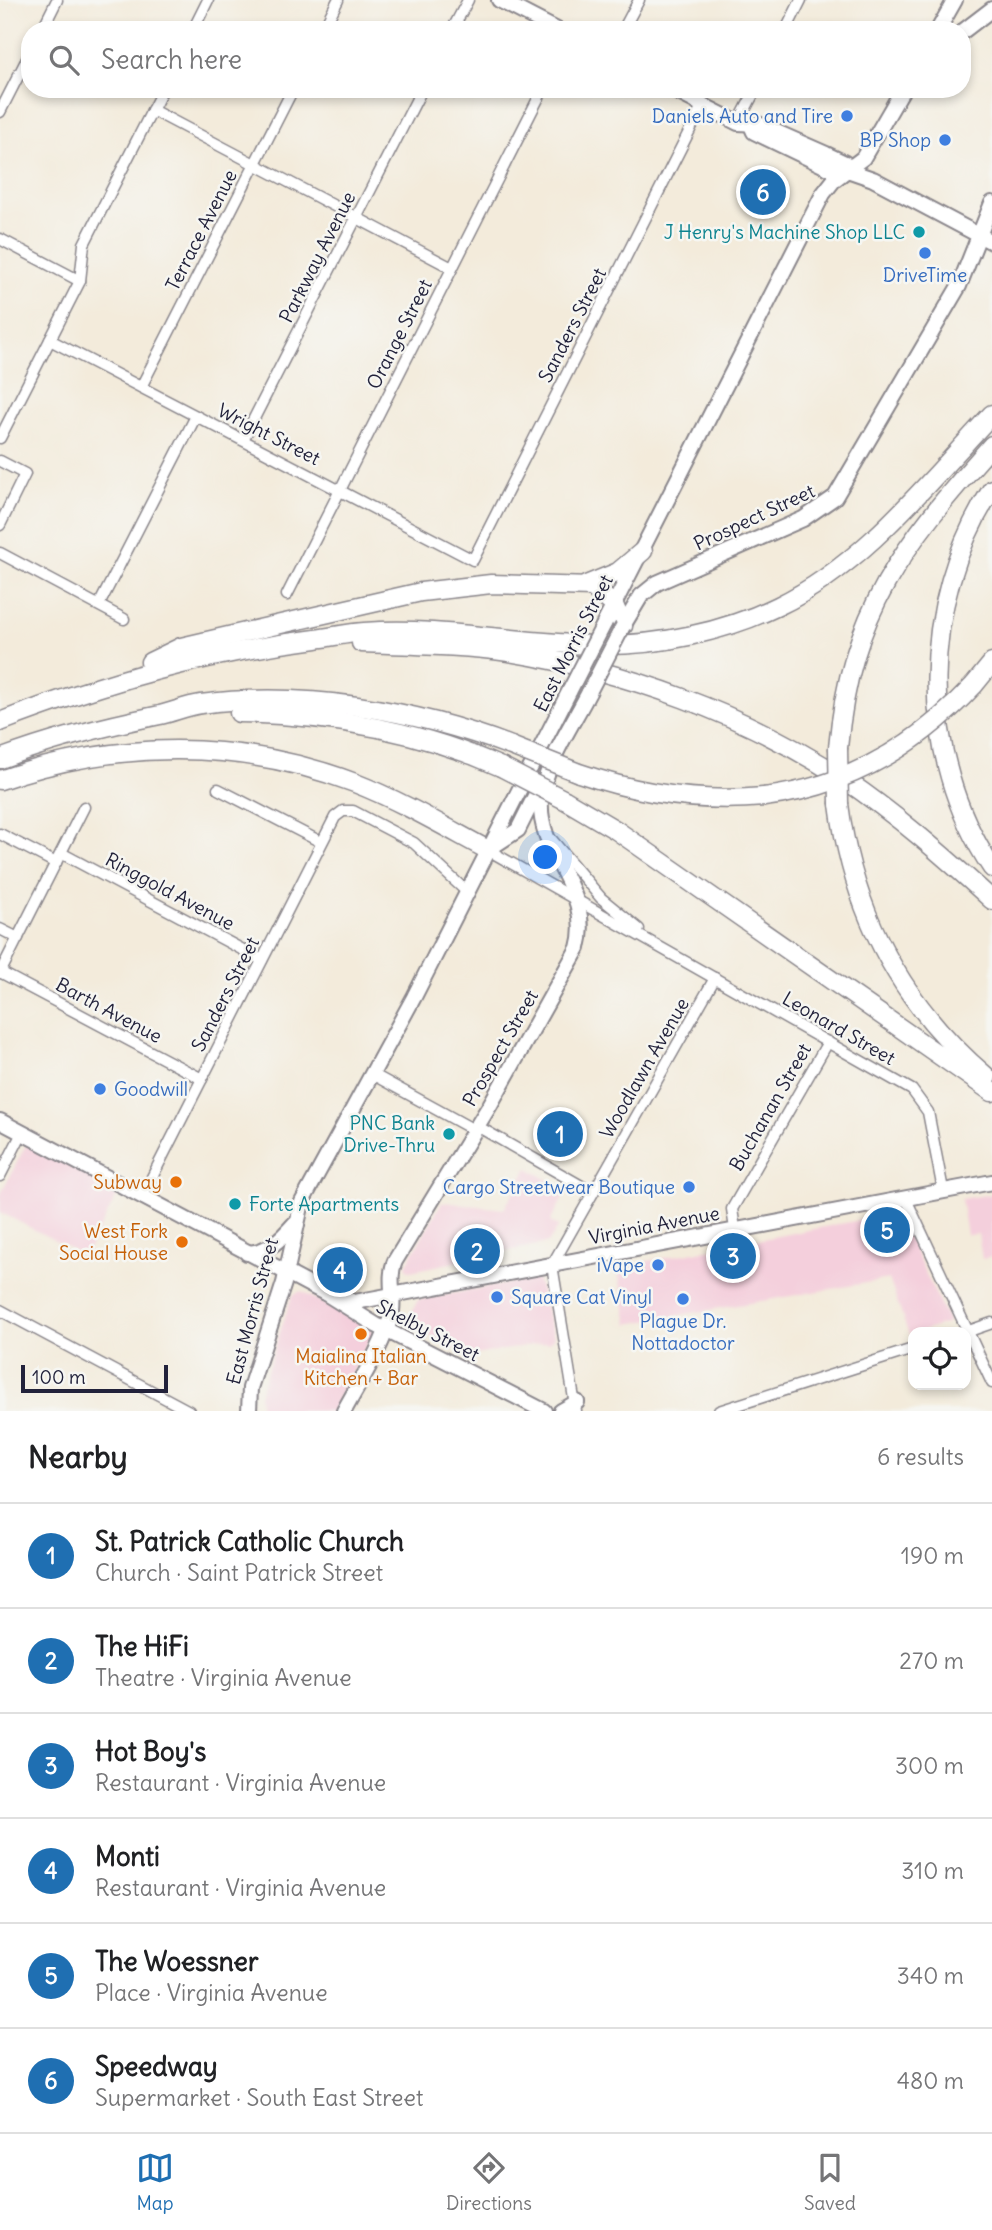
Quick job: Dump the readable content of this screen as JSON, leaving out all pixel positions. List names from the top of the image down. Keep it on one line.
{"streets":{"main road":["Prospect Street","East Morris Street","Virginia Avenue","Shelby Street"],"street":["Terrace Avenue","Parkway Avenue","Sanders Street","Orange Street","Wright Street","Ringgold Avenue","Barth Avenue","Leonard Street","Woodlawn Avenue","Buchanan Street"]},"crossings":[["Terrace Avenue","Wright Street"],["Parkway Avenue","Wright Street"],["Sanders Street","Wright Street"],["Sanders Street","East Morris Street"],["Sanders Street","Ringgold Avenue"],["Sanders Street","Barth Avenue"],["Sanders Street","Shelby Street"],["Orange Street","Wright Street"],["Prospect Street","East Morris Street"],["Prospect Street","Leonard Street"],["Prospect Street","Virginia Avenue"],["Prospect Street","Shelby Street"],["East Morris Street","Leonard Street"],["East Morris Street","Shelby Street"],["Leonard Street","Woodlawn Avenue"],["Leonard Street","Buchanan Street"],["Leonard Street","Virginia Avenue"],["Woodlawn Avenue","Virginia Avenue"],["Buchanan Street","Virginia Avenue"],["Virginia Avenue","Shelby Street"]],"places":["Daniels Auto and Tire","BP Shop","J Henry's Machine Shop LLC","DriveTime","Goodwill","PNC Bank Drive-Thru","Subway","Cargo Streetwear Boutique","Forte Apartments","West Fork Social House","iVape","Square Cat Vinyl","Plague Dr. Nottadoctor","Maialina Italian Kitchen + Bar"],"scale_bar":"100 m","page":{"search":"Search here","pins":["6","1","5","2","3","4"],"scale":"100 m","heading":["Nearby","6 results"],"list":[{"mark":"1","name":"St. Patrick Catholic Church","note":"Church · Saint Patrick Street","value":"190 m"},{"mark":"2","name":"The HiFi","note":"Theatre · Virginia Avenue","value":"270 m"},{"mark":"3","name":"Hot Boy's","note":"Restaurant · Virginia Avenue","value":"300 m"},{"mark":"4","name":"Monti","note":"Restaurant · Virginia Avenue","value":"310 m"},{"mark":"5","name":"The Woessner","note":"Place · Virginia Avenue","value":"340 m"},{"mark":"6","name":"Speedway","note":"Supermarket · South East Street","value":"480 m"}],"nav":["Map","Directions","Saved"]}}
